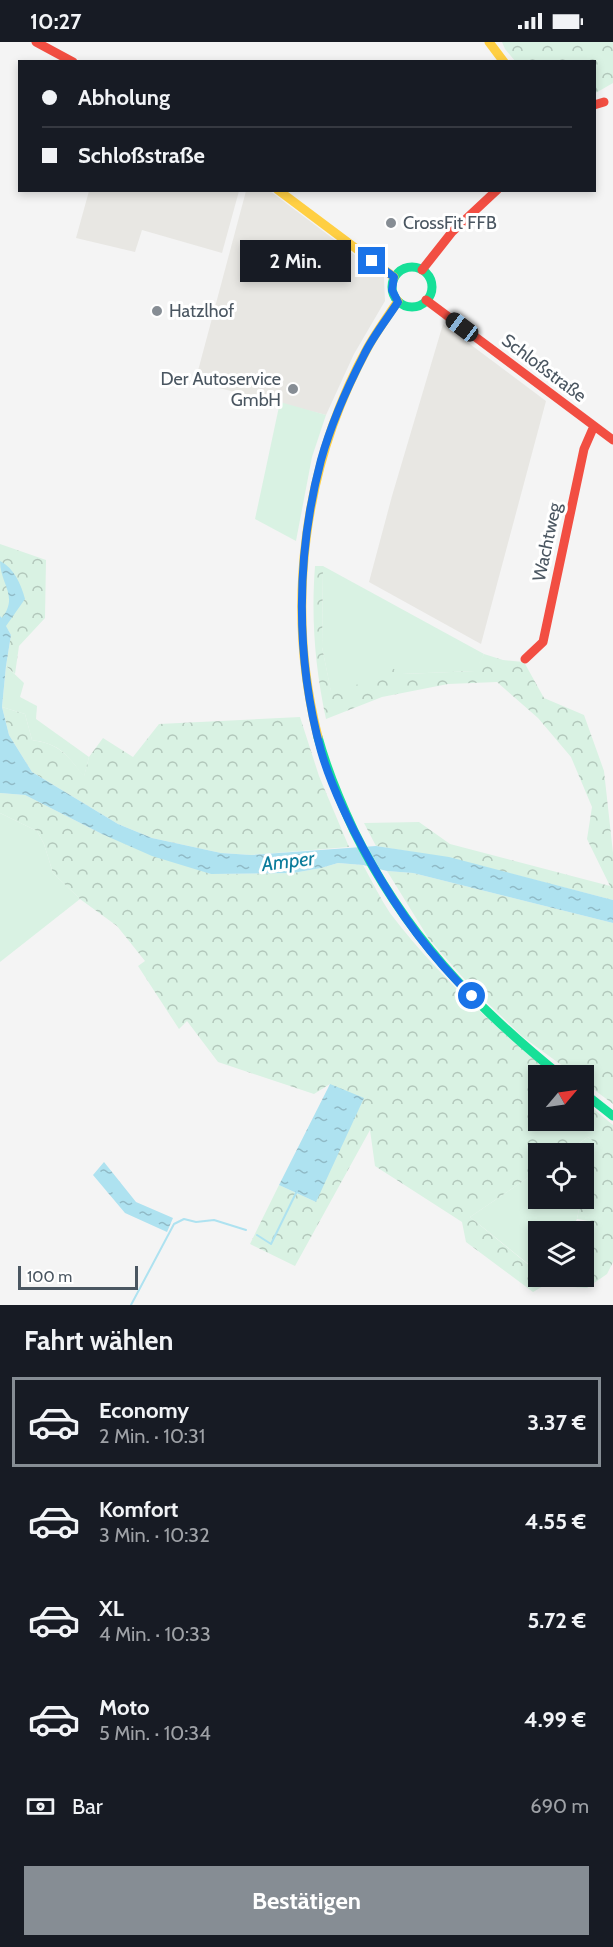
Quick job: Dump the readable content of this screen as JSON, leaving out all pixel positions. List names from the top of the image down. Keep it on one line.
{"streets":{"main road":["Schloßstraße","Wachtweg"]},"crossings":[["Schloßstraße","Wachtweg"]],"water":["Amper"],"places":["CrossFit FFB","Hatzlhof","Der Autoservice GmbH"],"scale_bar":"100 m","north":"top right","page":{"status":"10:27","banner":["Abholung","Schloßstraße"],"bubble":"2 Min.","scale":"100 m","heading":"Fahrt wählen","list":[{"name":"Economy","note":"2 Min. · 10:31","value":"3.37 €"},{"name":"Komfort","note":"3 Min. · 10:32","value":"4.55 €"},{"name":"XL","note":"4 Min. · 10:33","value":"5.72 €"},{"name":"Moto","note":"5 Min. · 10:34","value":"4.99 €"}],"pay":["Bar","690 m"],"buttons":"Bestätigen"}}
